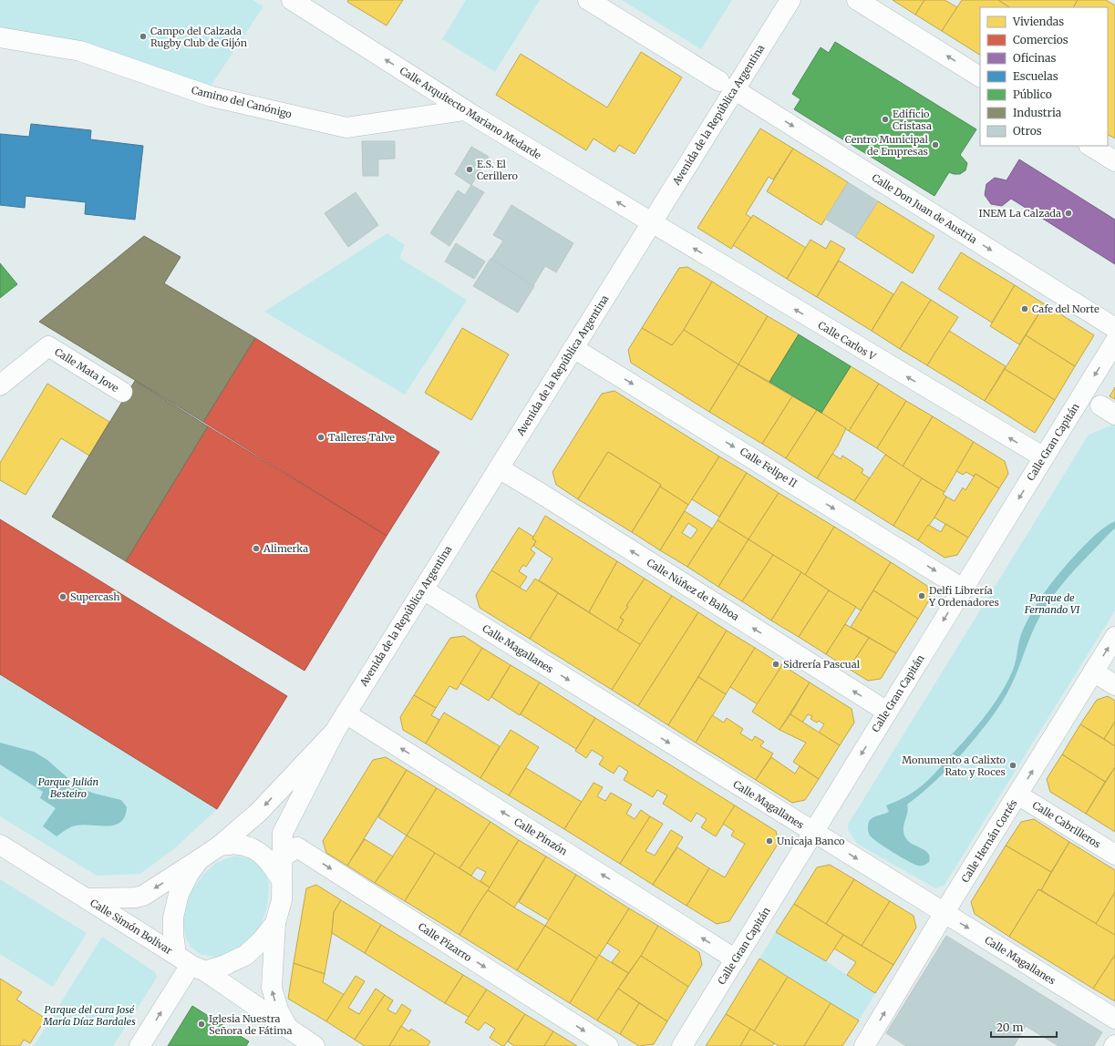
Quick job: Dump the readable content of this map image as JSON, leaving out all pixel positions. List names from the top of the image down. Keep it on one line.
{"streets":{"street":["Camino del Canónigo","Calle Arquitecto Mariano Medarde","Avenida de la República Argentina","Calle Don Juan de Austria","Calle Carlos V","Calle Mata Jove","Calle Gran Capitán","Calle Felipe II","Calle Núñez de Balboa","Calle Magallanes","Calle Cabrilleros","Calle Pinzón","Calle Hernán Cortés","Calle Simón Bolivar","Calle Pizarro"]},"crossings":[["Camino del Canónigo","Calle Arquitecto Mariano Medarde"],["Calle Arquitecto Mariano Medarde","Avenida de la República Argentina"],["Calle Arquitecto Mariano Medarde","Calle Carlos V"],["Avenida de la República Argentina","Calle Don Juan de Austria"],["Avenida de la República Argentina","Calle Carlos V"],["Avenida de la República Argentina","Calle Felipe II"],["Avenida de la República Argentina","Calle Núñez de Balboa"],["Avenida de la República Argentina","Calle Magallanes"],["Avenida de la República Argentina","Calle Pinzón"],["Avenida de la República Argentina","Calle Simón Bolivar"],["Avenida de la República Argentina","Calle Pizarro"],["Calle Carlos V","Calle Gran Capitán"],["Calle Gran Capitán","Calle Felipe II"],["Calle Gran Capitán","Calle Núñez de Balboa"],["Calle Gran Capitán","Calle Magallanes"],["Calle Gran Capitán","Calle Pinzón"],["Calle Magallanes","Calle Hernán Cortés"],["Calle Cabrilleros","Calle Hernán Cortés"]],"one_way":["Calle Arquitecto Mariano Medarde","Calle Carlos V","Calle Gran Capitán","Calle Felipe II","Calle Núñez de Balboa","Calle Magallanes","Calle Pinzón","Calle Hernán Cortés","Calle Pizarro"],"parks":["Parque de Fernando VI","Parque Julián Besteiro","Parque del cura José María Díaz Bardales"],"places":["Campo del Calzada Rugby Club de Gijón","Edificio Cristasa","Centro Municipal de Empresas","E.S. El Cerillero","INEM La Calzada","Cafe del Norte","Talleres Talve","Alimerka","Delfi Librería Y Ordenadores","Supercash","Sidrería Pascual","Monumento a Calixto Rato y Roces","Unicaja Banco","Iglesia Nuestra Señora de Fátima"],"legend":["Viviendas","Comercios","Oficinas","Escuelas","Público","Industria","Otros"],"scale_bar":"20 m"}
